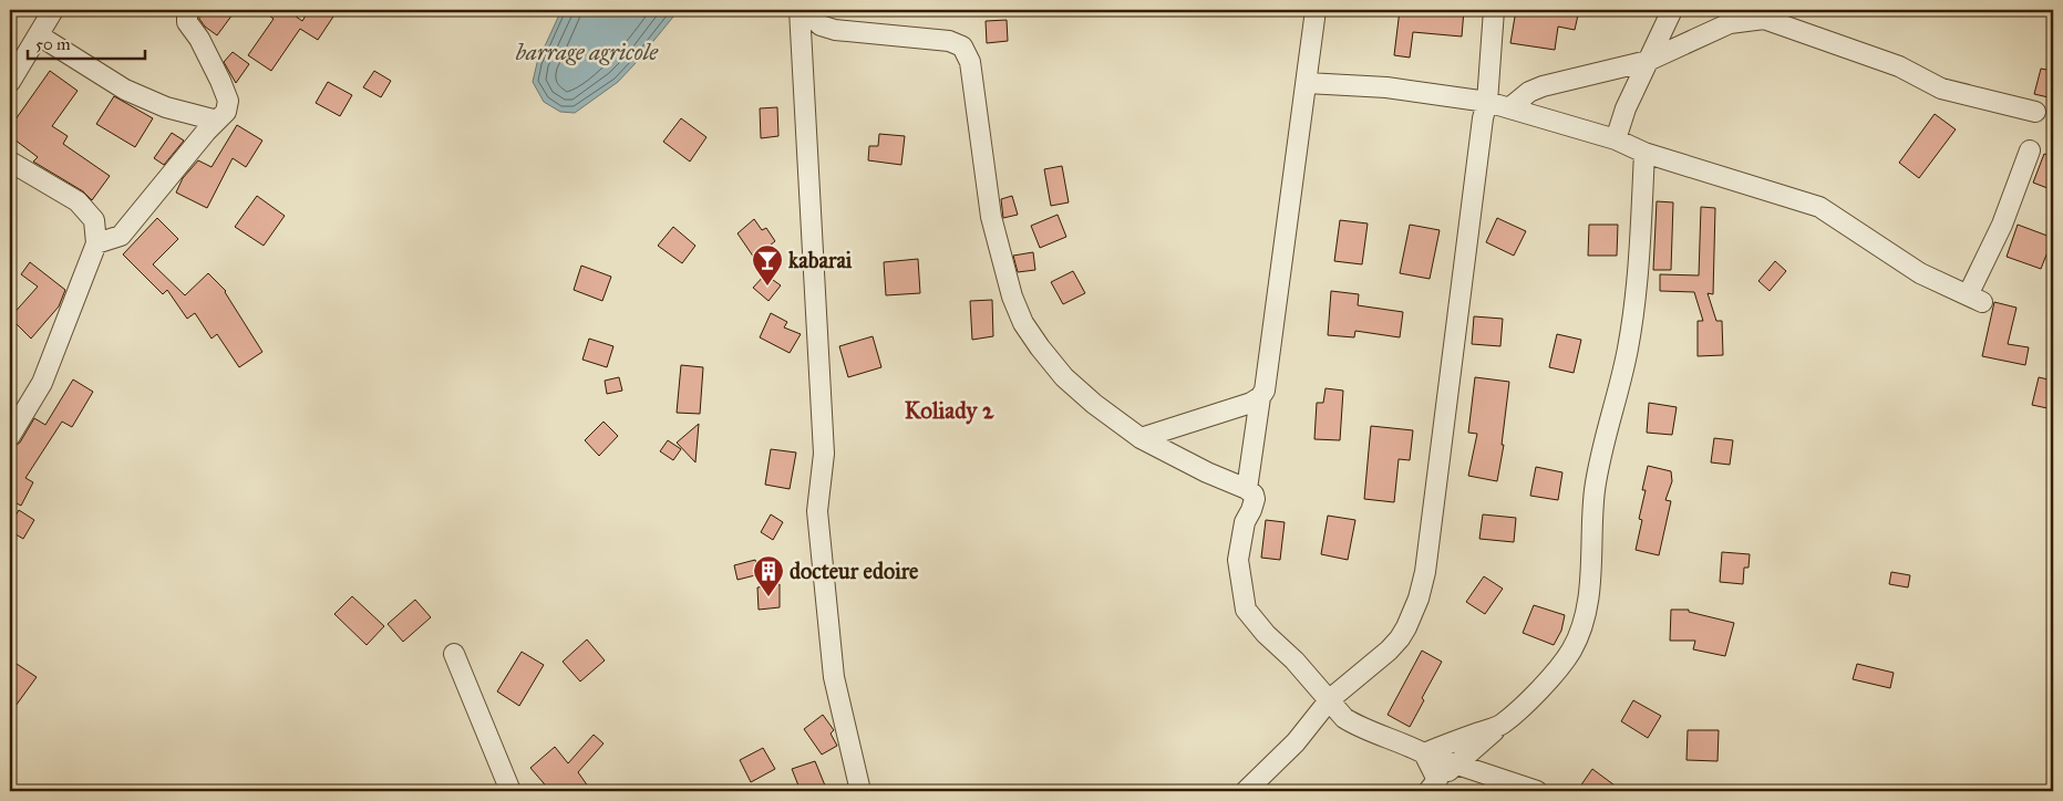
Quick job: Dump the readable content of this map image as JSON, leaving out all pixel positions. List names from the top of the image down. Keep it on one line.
{"districts":["Koliady 2"],"water":["barrage agricole"],"places":{"bar":["kabarai"],"building":["docteur edoire"]},"scale_bar":"50 m"}
